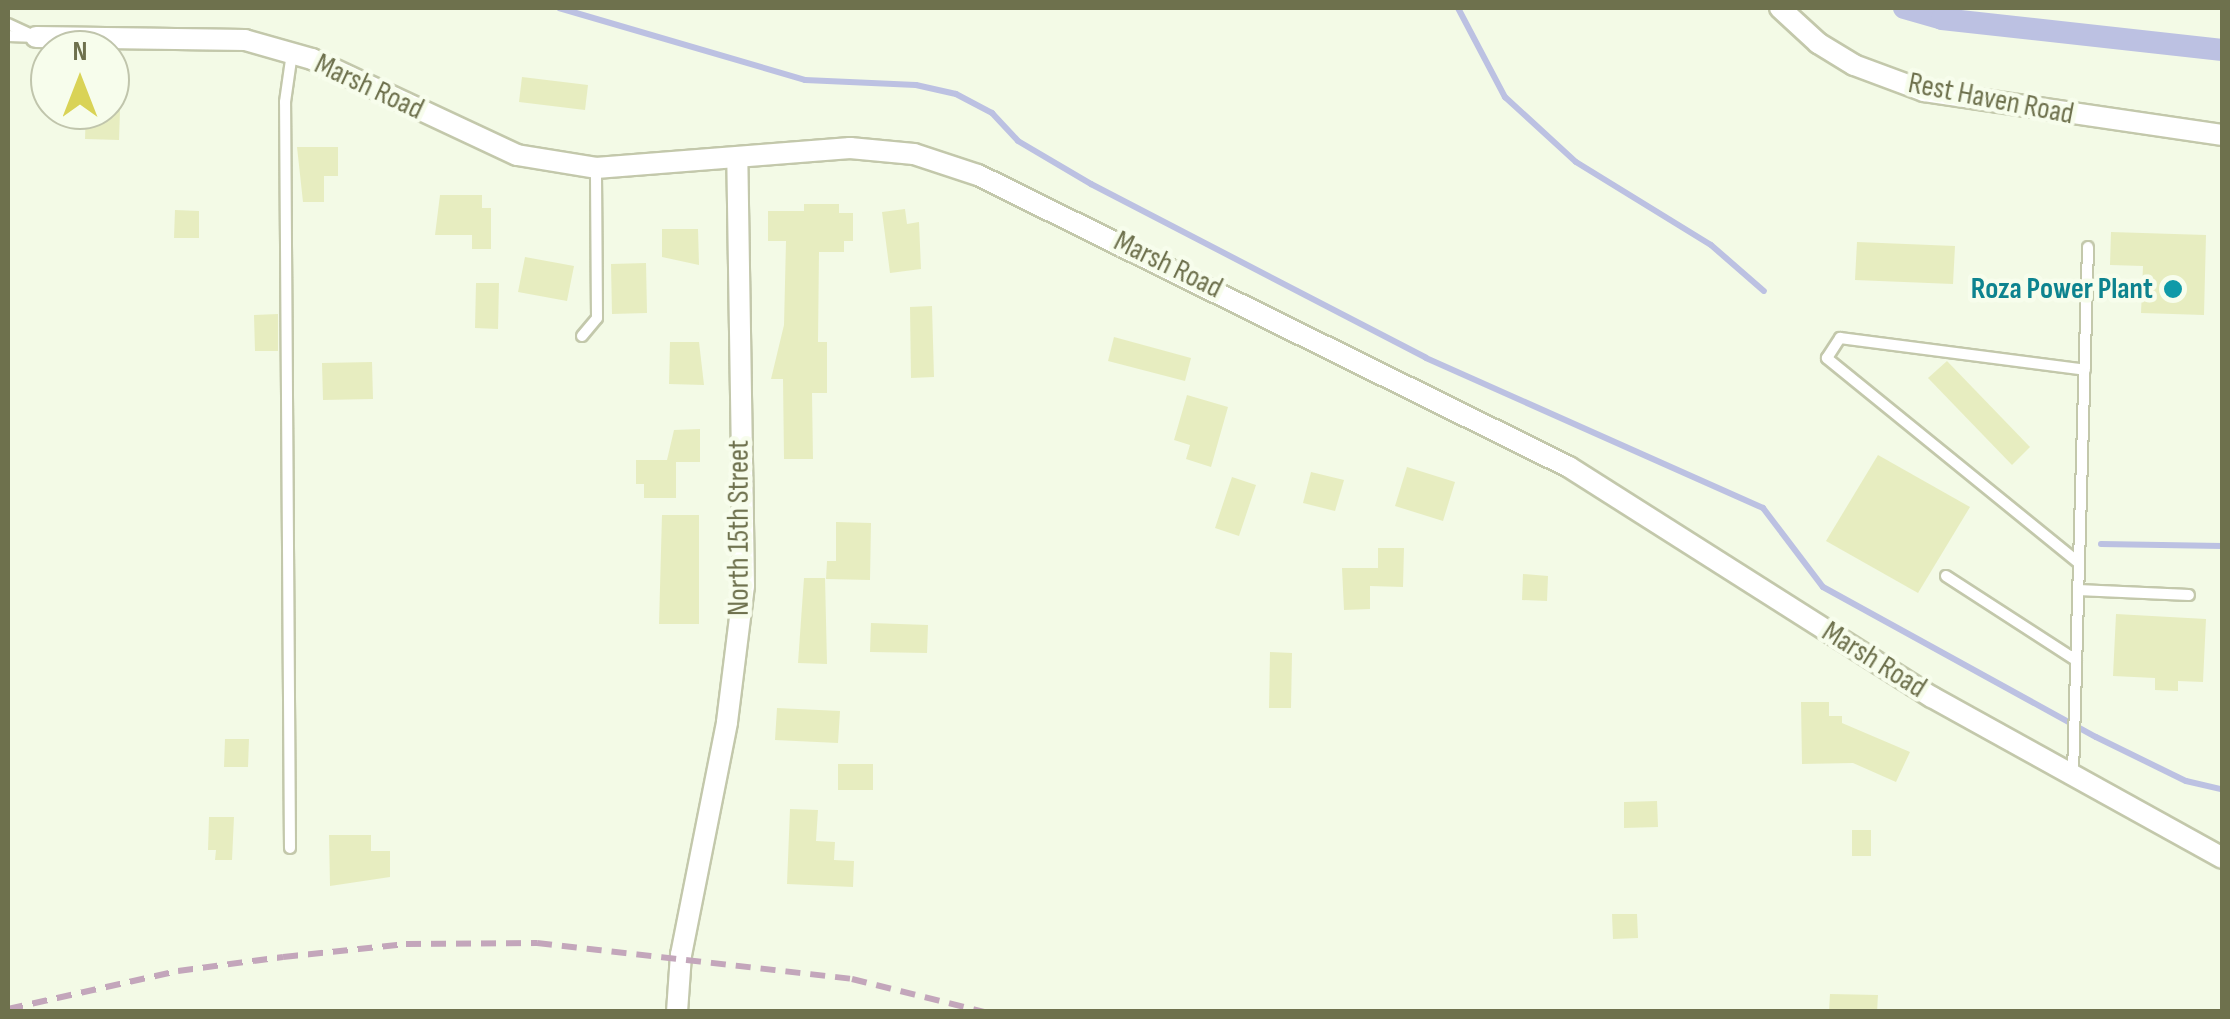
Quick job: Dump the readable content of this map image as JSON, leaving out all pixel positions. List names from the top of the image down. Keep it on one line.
{"streets":{"street":["Marsh Road","Rest Haven Road","North 15th Street"]},"crossings":[["Marsh Road","North 15th Street"]],"places":["Roza Power Plant"],"north":"top"}
